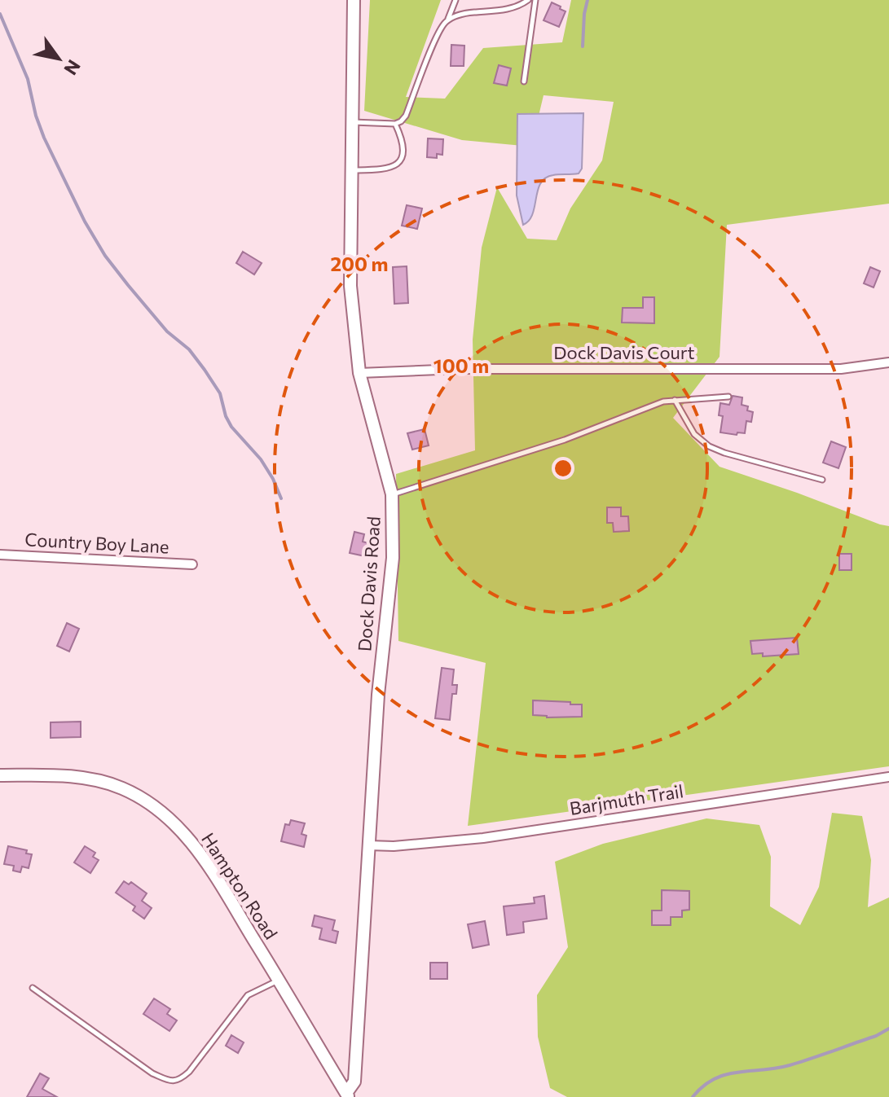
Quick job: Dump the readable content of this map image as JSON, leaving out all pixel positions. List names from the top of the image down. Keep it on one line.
{"streets":{"street":["Dock Davis Court","Country Boy Lane","Dock Davis Road","Barjmuth Trail","Hampton Road"]},"crossings":[["Dock Davis Court","Dock Davis Road"],["Dock Davis Road","Barjmuth Trail"],["Dock Davis Road","Hampton Road"]],"north":"bottom right","rings":["200 m","100 m"]}
